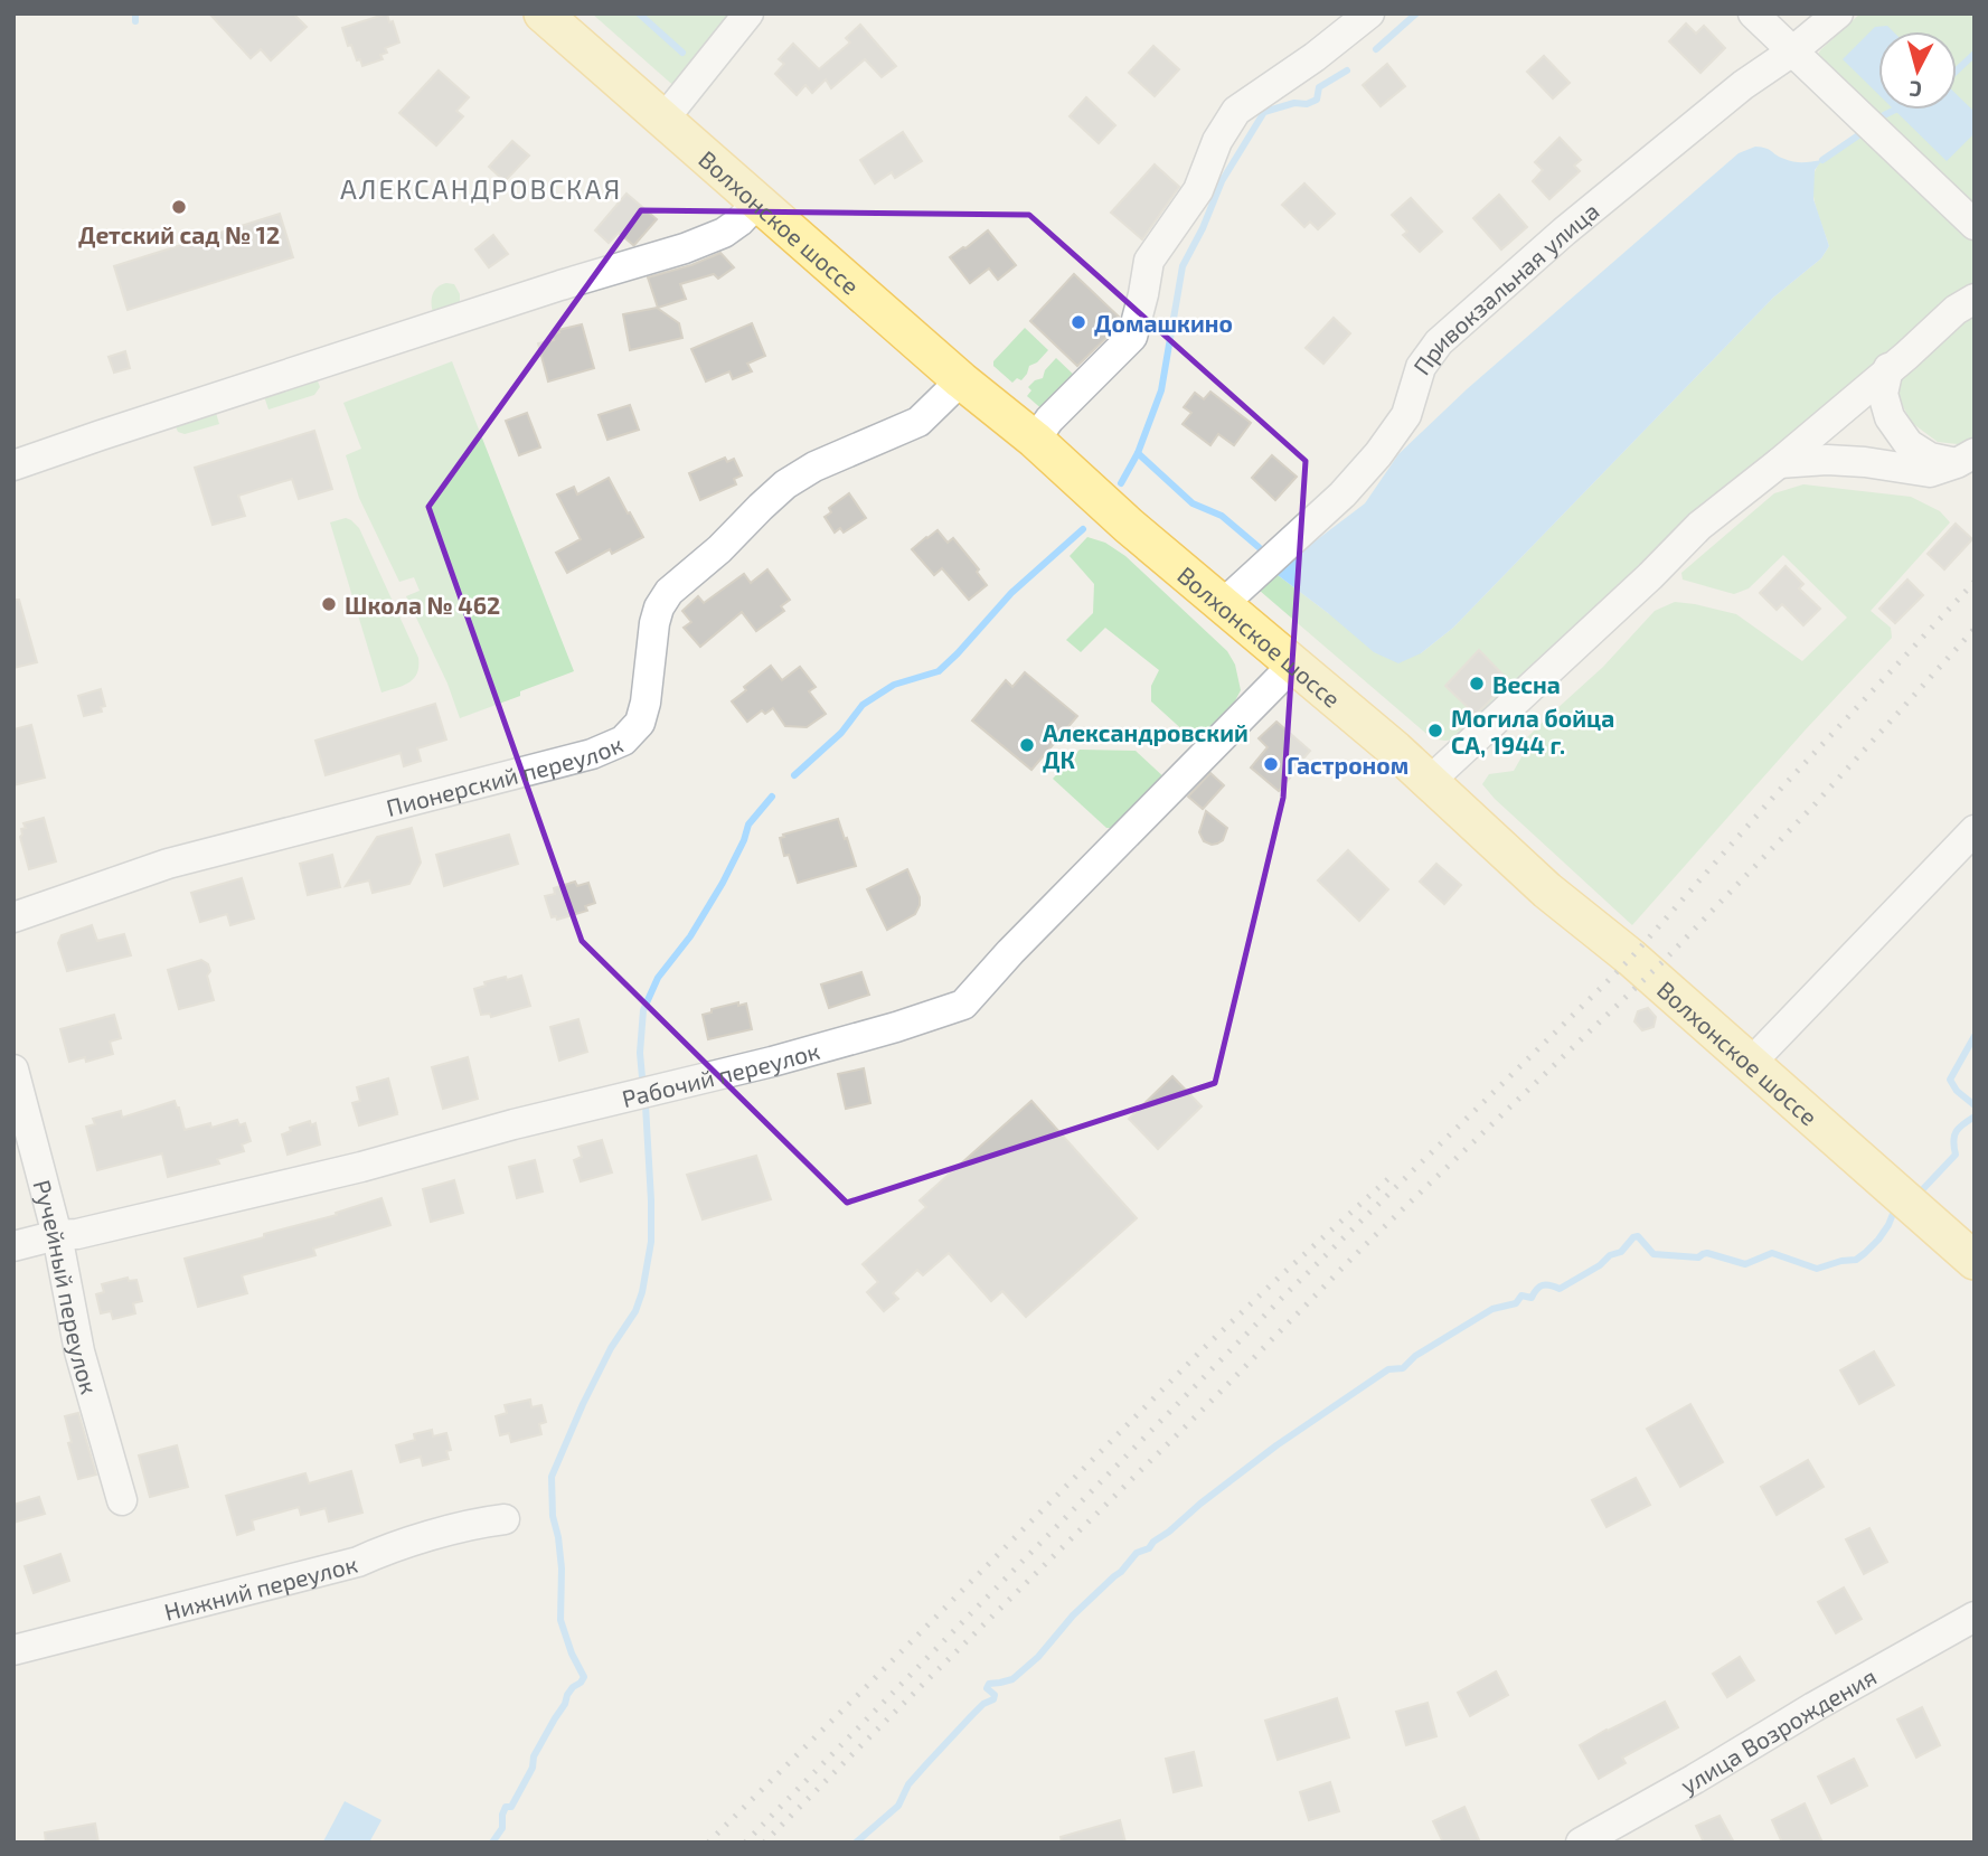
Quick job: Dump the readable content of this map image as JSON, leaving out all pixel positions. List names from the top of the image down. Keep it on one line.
{"streets":{"main road":["Волхонское шоссе"],"street":["Привокзальная улица","Пионерский переулок","Рабочий переулок","Ручейный переулок","Нижний переулок","улица Возрождения"]},"crossings":[["Волхонское шоссе","Привокзальная улица"],["Волхонское шоссе","Пионерский переулок"],["Волхонское шоссе","Рабочий переулок"],["Рабочий переулок","Ручейный переулок"]],"districts":["АЛЕКСАНДРОВСКАЯ"],"places":["Детский сад № 12","Домашкино","Школа № 462","Весна","Могила бойца СА, 1944 г.","Александровский ДК","Гастроном"],"north":"bottom"}
